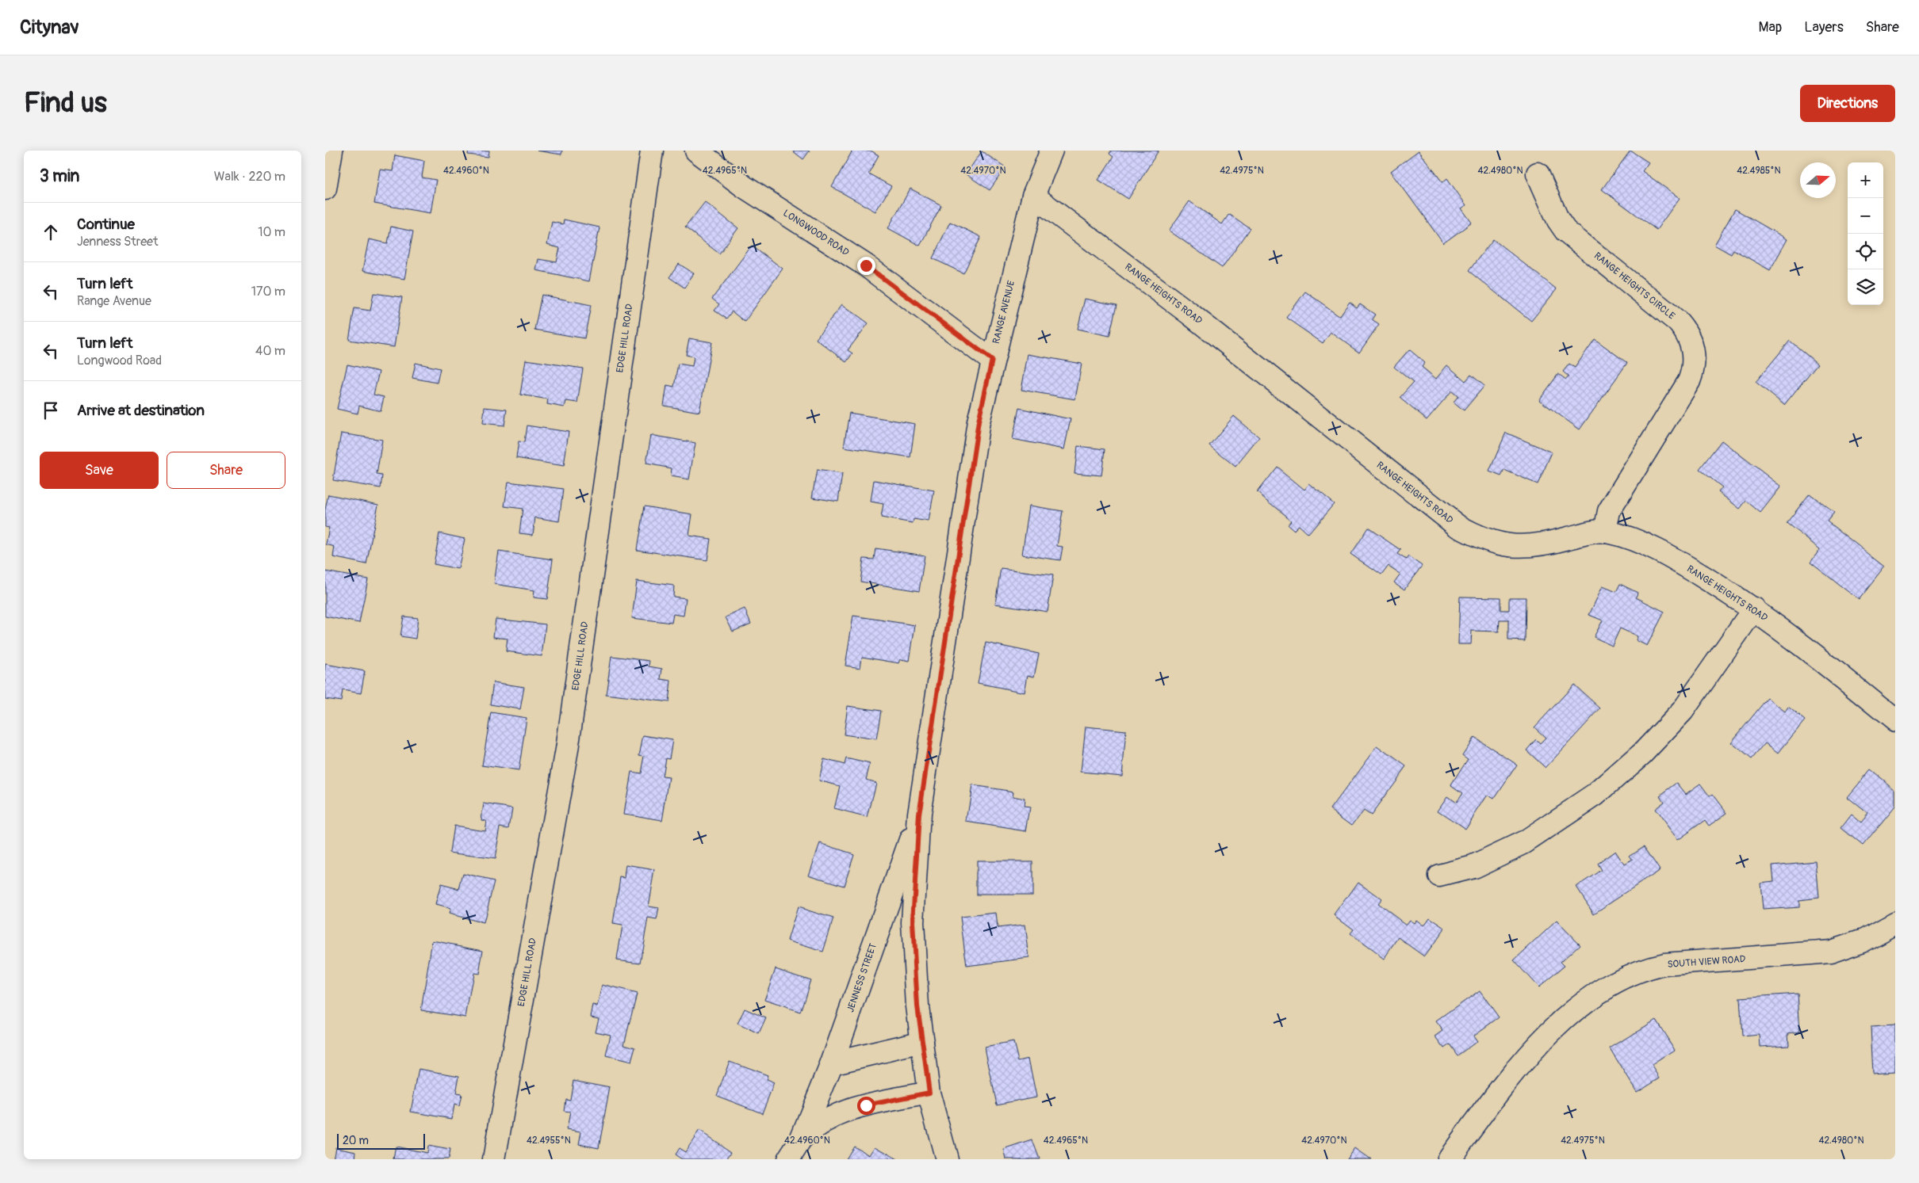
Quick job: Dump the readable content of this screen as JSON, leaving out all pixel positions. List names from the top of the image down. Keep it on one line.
{"streets":{"street":["LONGWOOD ROAD","RANGE HEIGHTS CIRCLE","RANGE HEIGHTS ROAD","RANGE AVENUE","EDGE HILL ROAD","SOUTH VIEW ROAD","JENNESS STREET"]},"crossings":[["LONGWOOD ROAD","RANGE AVENUE"],["RANGE HEIGHTS CIRCLE","RANGE HEIGHTS ROAD"],["RANGE HEIGHTS ROAD","RANGE AVENUE"],["RANGE AVENUE","JENNESS STREET"]],"scale_bar":"20 m","north":"right","page":{"header":"Citynav","nav":["Map","Layers","Share"],"buttons":["Directions",["Save","Share"]],"title":"Find us","heading":["3 min","Walk · 220 m"],"map_buttons":["+","−"],"list":[["Continue","Jenness Street","10 m"],["Turn left","Range Avenue","170 m"],["Turn left","Longwood Road","40 m"],"Arrive at destination"],"scale":"20 m"},"coordinates":["42.4960°N","42.4965°N","42.4970°N","42.4975°N","42.4980°N","42.4985°N","42.4955°N"]}
